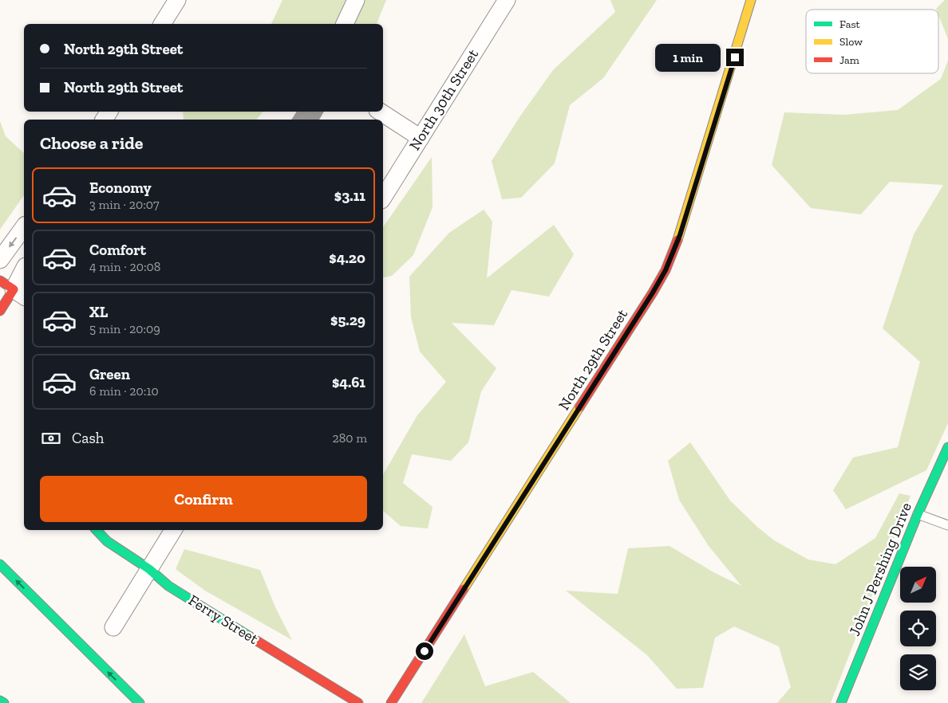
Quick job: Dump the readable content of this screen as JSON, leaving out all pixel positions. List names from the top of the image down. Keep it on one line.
{"streets":{"main road":["North 29th Street","John J Pershing Drive","Ferry Street"],"street":["North 30th Street"]},"legend":["Fast","Slow","Jam"],"north":"top right","page":{"banner":["North 29th Street","North 29th Street"],"bubble":"1 min","heading":"Choose a ride","list":[{"name":"Economy","note":"3 min · 20:07","value":"$3.11"},{"name":"Comfort","note":"4 min · 20:08","value":"$4.20"},{"name":"XL","note":"5 min · 20:09","value":"$5.29"},{"name":"Green","note":"6 min · 20:10","value":"$4.61"}],"pay":["Cash","280 m"],"buttons":"Confirm"}}
